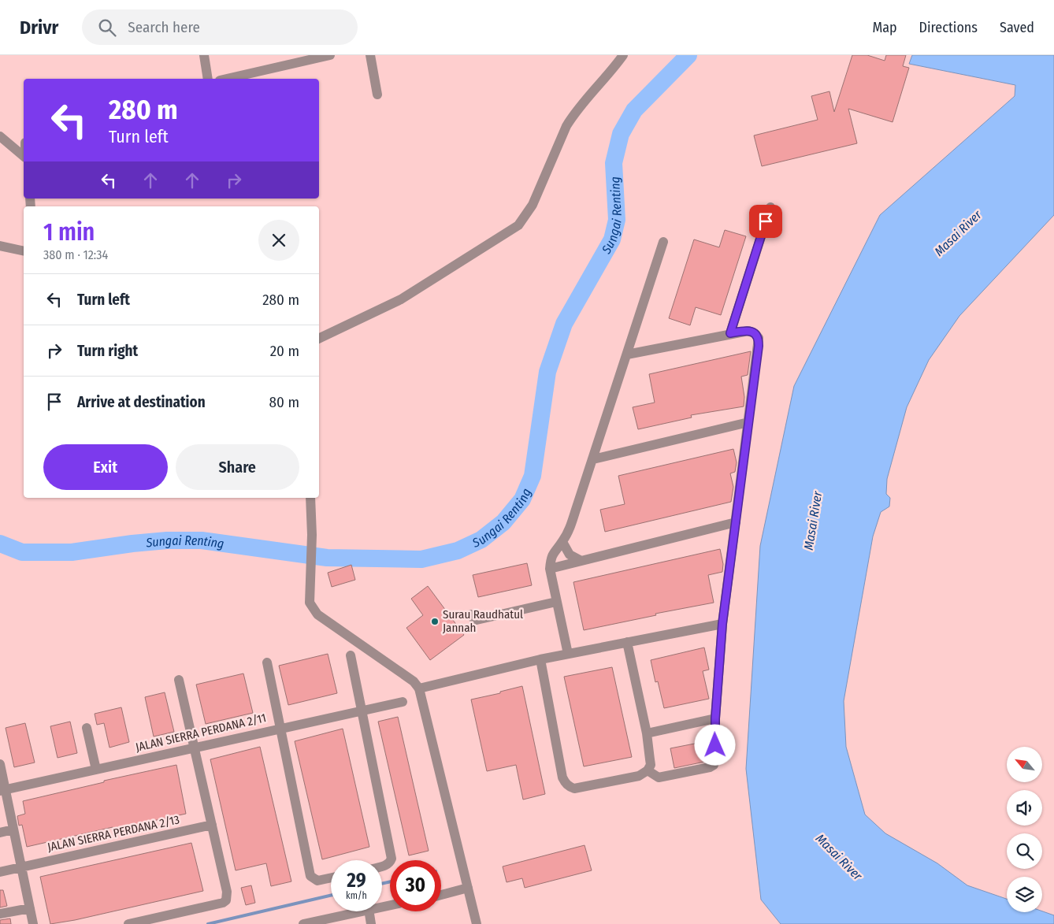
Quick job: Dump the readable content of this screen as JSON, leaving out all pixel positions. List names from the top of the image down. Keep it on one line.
{"streets":{"street":["JALAN SIERRA PERDANA 2/11","JALAN SIERRA PERDANA 2/13"]},"water":["Sungai Renting","Masai River"],"places":["Surau Raudhatul Jannah"],"north":"top left","page":{"header":"Drivr","search":"Search here","nav":["Map","Directions","Saved"],"turn":["280 m","Turn left"],"heading":["1 min","380 m · 12:34"],"list":[{"name":"Turn left","value":"280 m"},{"name":"Turn right","value":"20 m"},{"name":"Arrive at destination","value":"80 m"}],"buttons":["Exit","Share"],"speed":"29 km/h","limit":"30"}}
